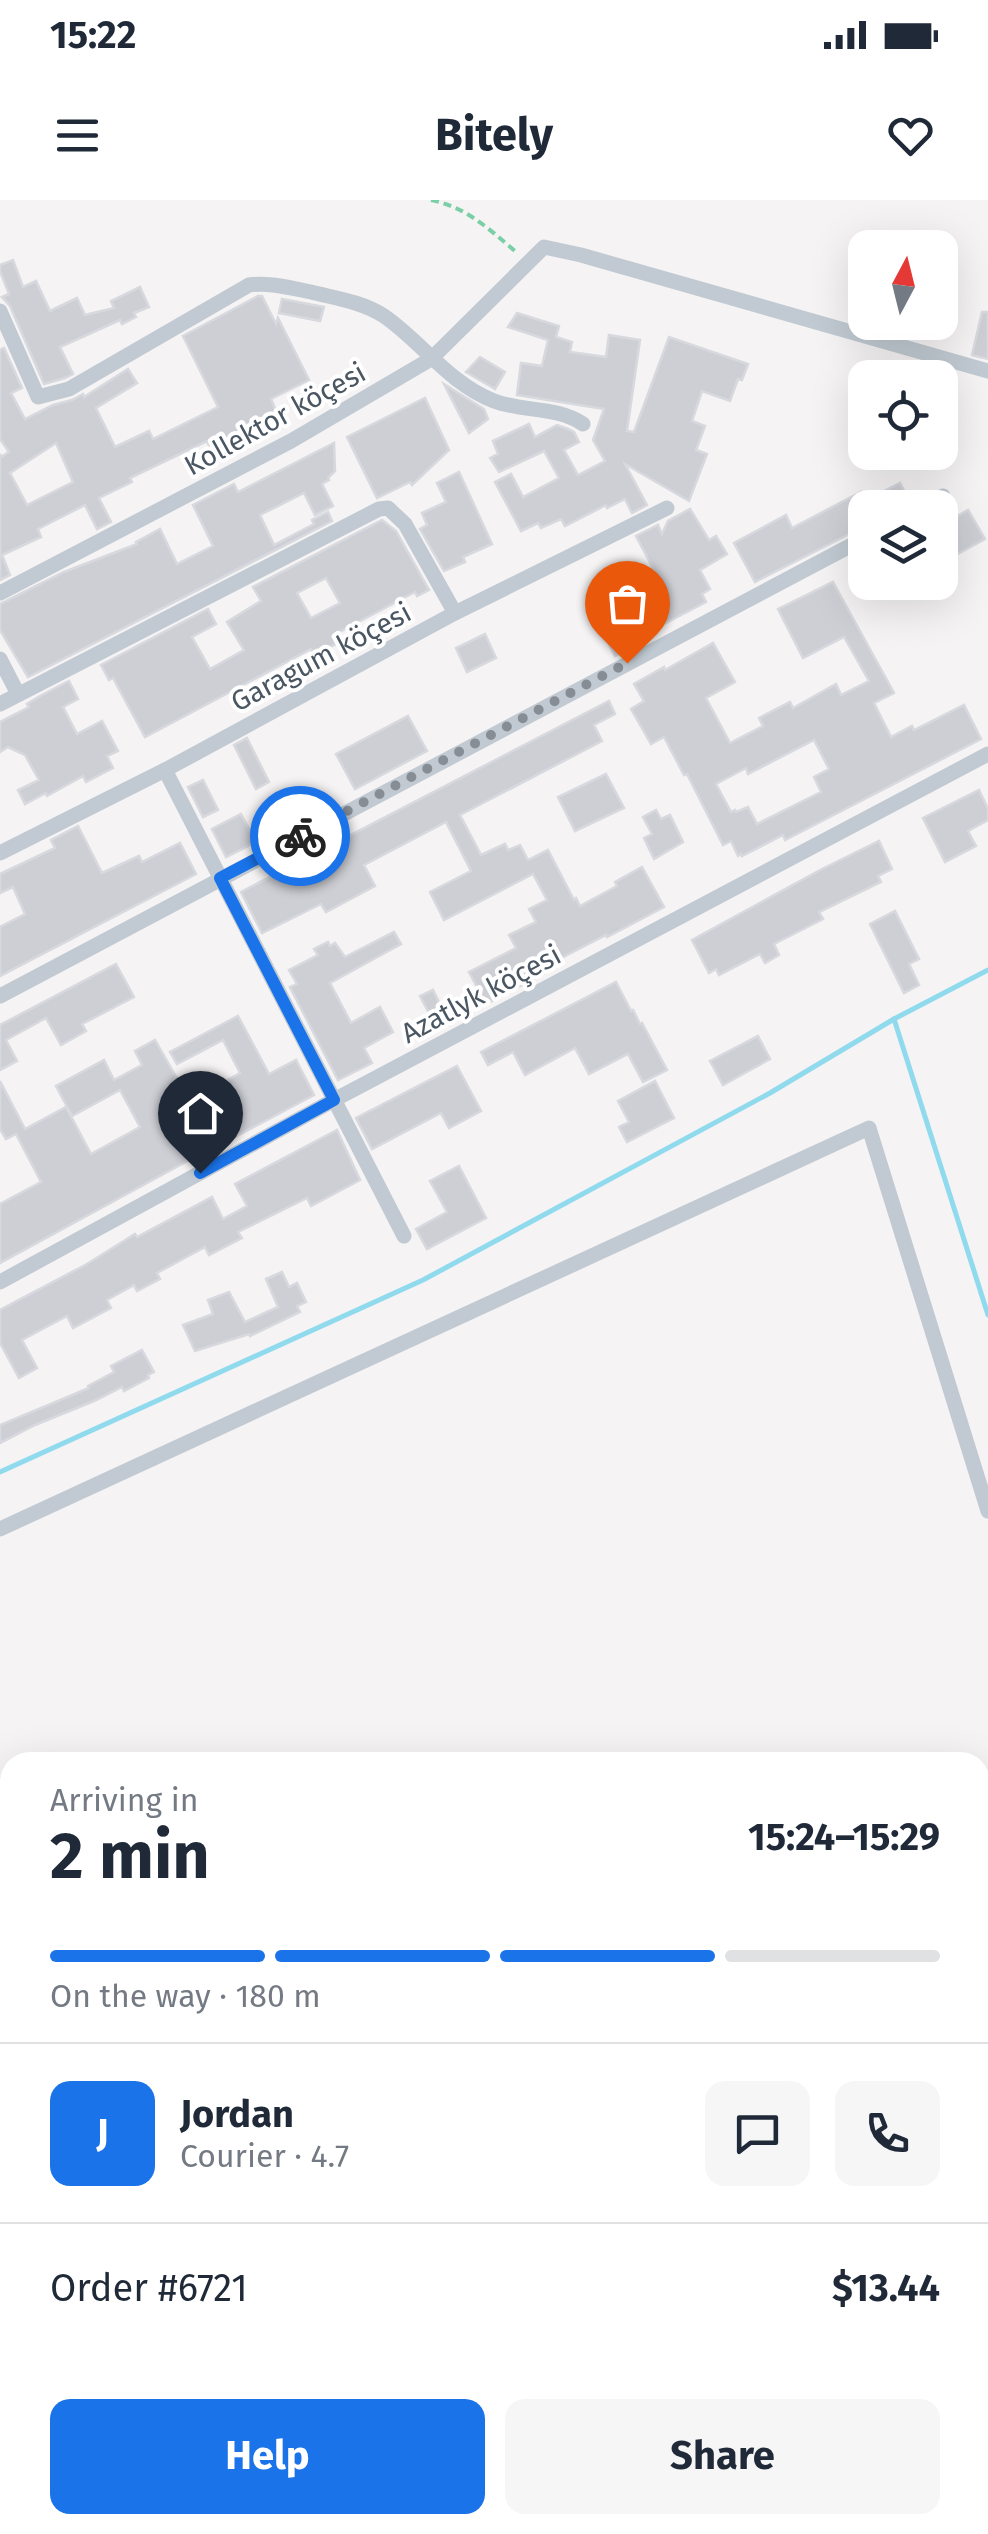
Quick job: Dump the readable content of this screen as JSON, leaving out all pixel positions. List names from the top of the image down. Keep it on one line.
{"streets":{"street":["Kollektor köçesi","Garagum köçesi","Azatlyk köçesi"]},"north":"top","page":{"status":"15:22","header":"Bitely","heading":["2 min","Arriving in","15:24–15:29"],"panel":["Jordan","Courier · 4.7","Order #6721","$13.44"],"bar":"On the way · 180 m","round":"J","buttons":["Help","Share"]}}
